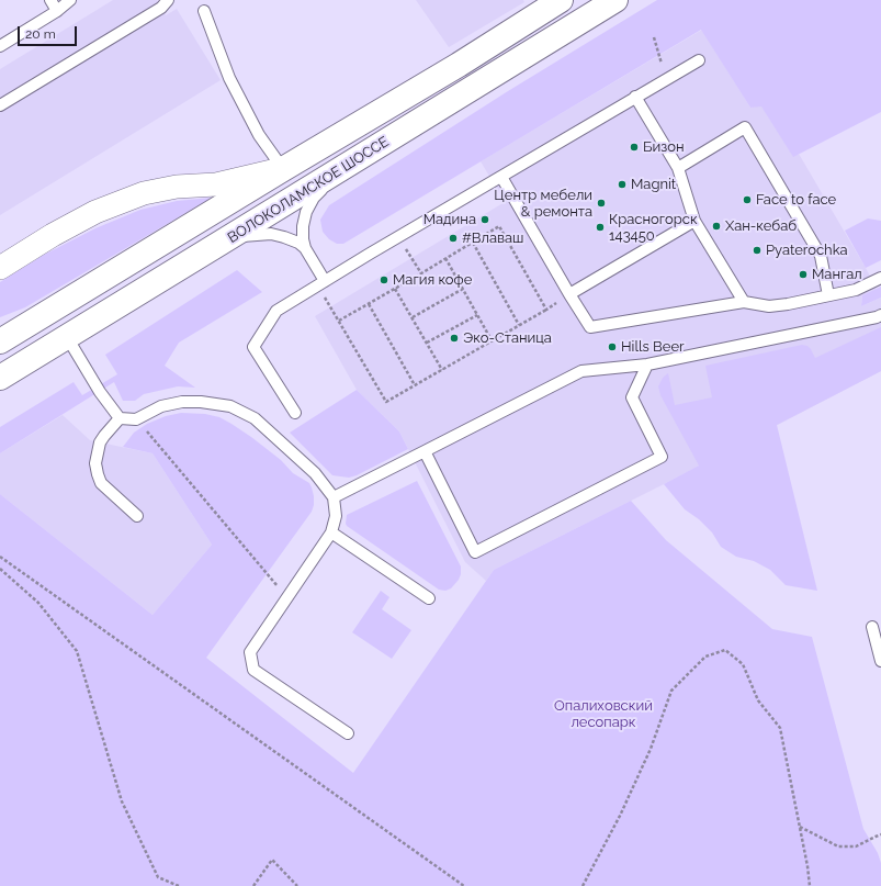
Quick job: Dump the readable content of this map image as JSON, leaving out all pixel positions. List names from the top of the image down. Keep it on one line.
{"streets":{"main road":["ВОЛОКОЛАМСКОЕ ШОССЕ"]},"parks":["Опалиховский лесопарк"],"places":["Бизон","Magnit","Face to face","Центр мебели & ремонта","Мадина","Хан-кебаб","Красногорск 143450","#Влаваш","Pyaterochka","Мангал","Магия кофе","Эко-Станица","Hills Beer"],"scale_bar":"20 m"}
